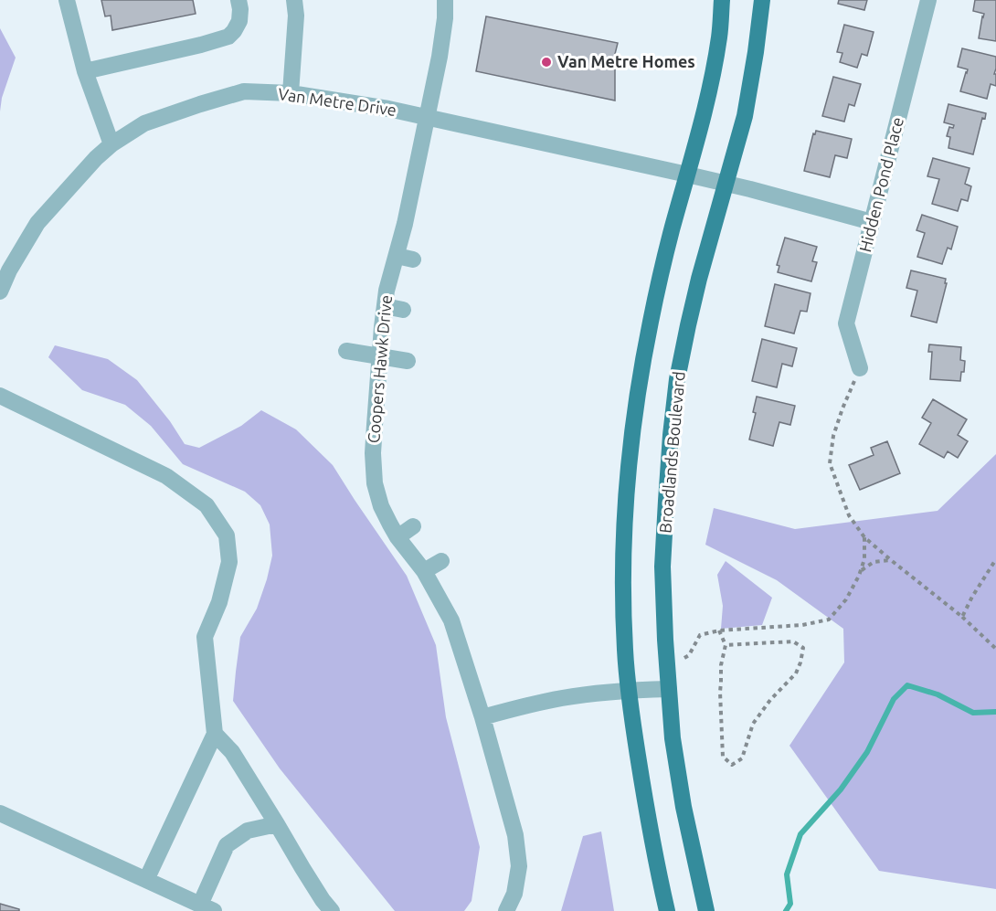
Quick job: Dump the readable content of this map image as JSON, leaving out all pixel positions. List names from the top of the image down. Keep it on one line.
{"streets":{"main road":["Broadlands Boulevard"],"street":["Van Metre Drive","Hidden Pond Place","Coopers Hawk Drive"]},"crossings":[["Van Metre Drive","Hidden Pond Place"],["Van Metre Drive","Coopers Hawk Drive"],["Van Metre Drive","Broadlands Boulevard"]],"places":["Van Metre Homes"]}
